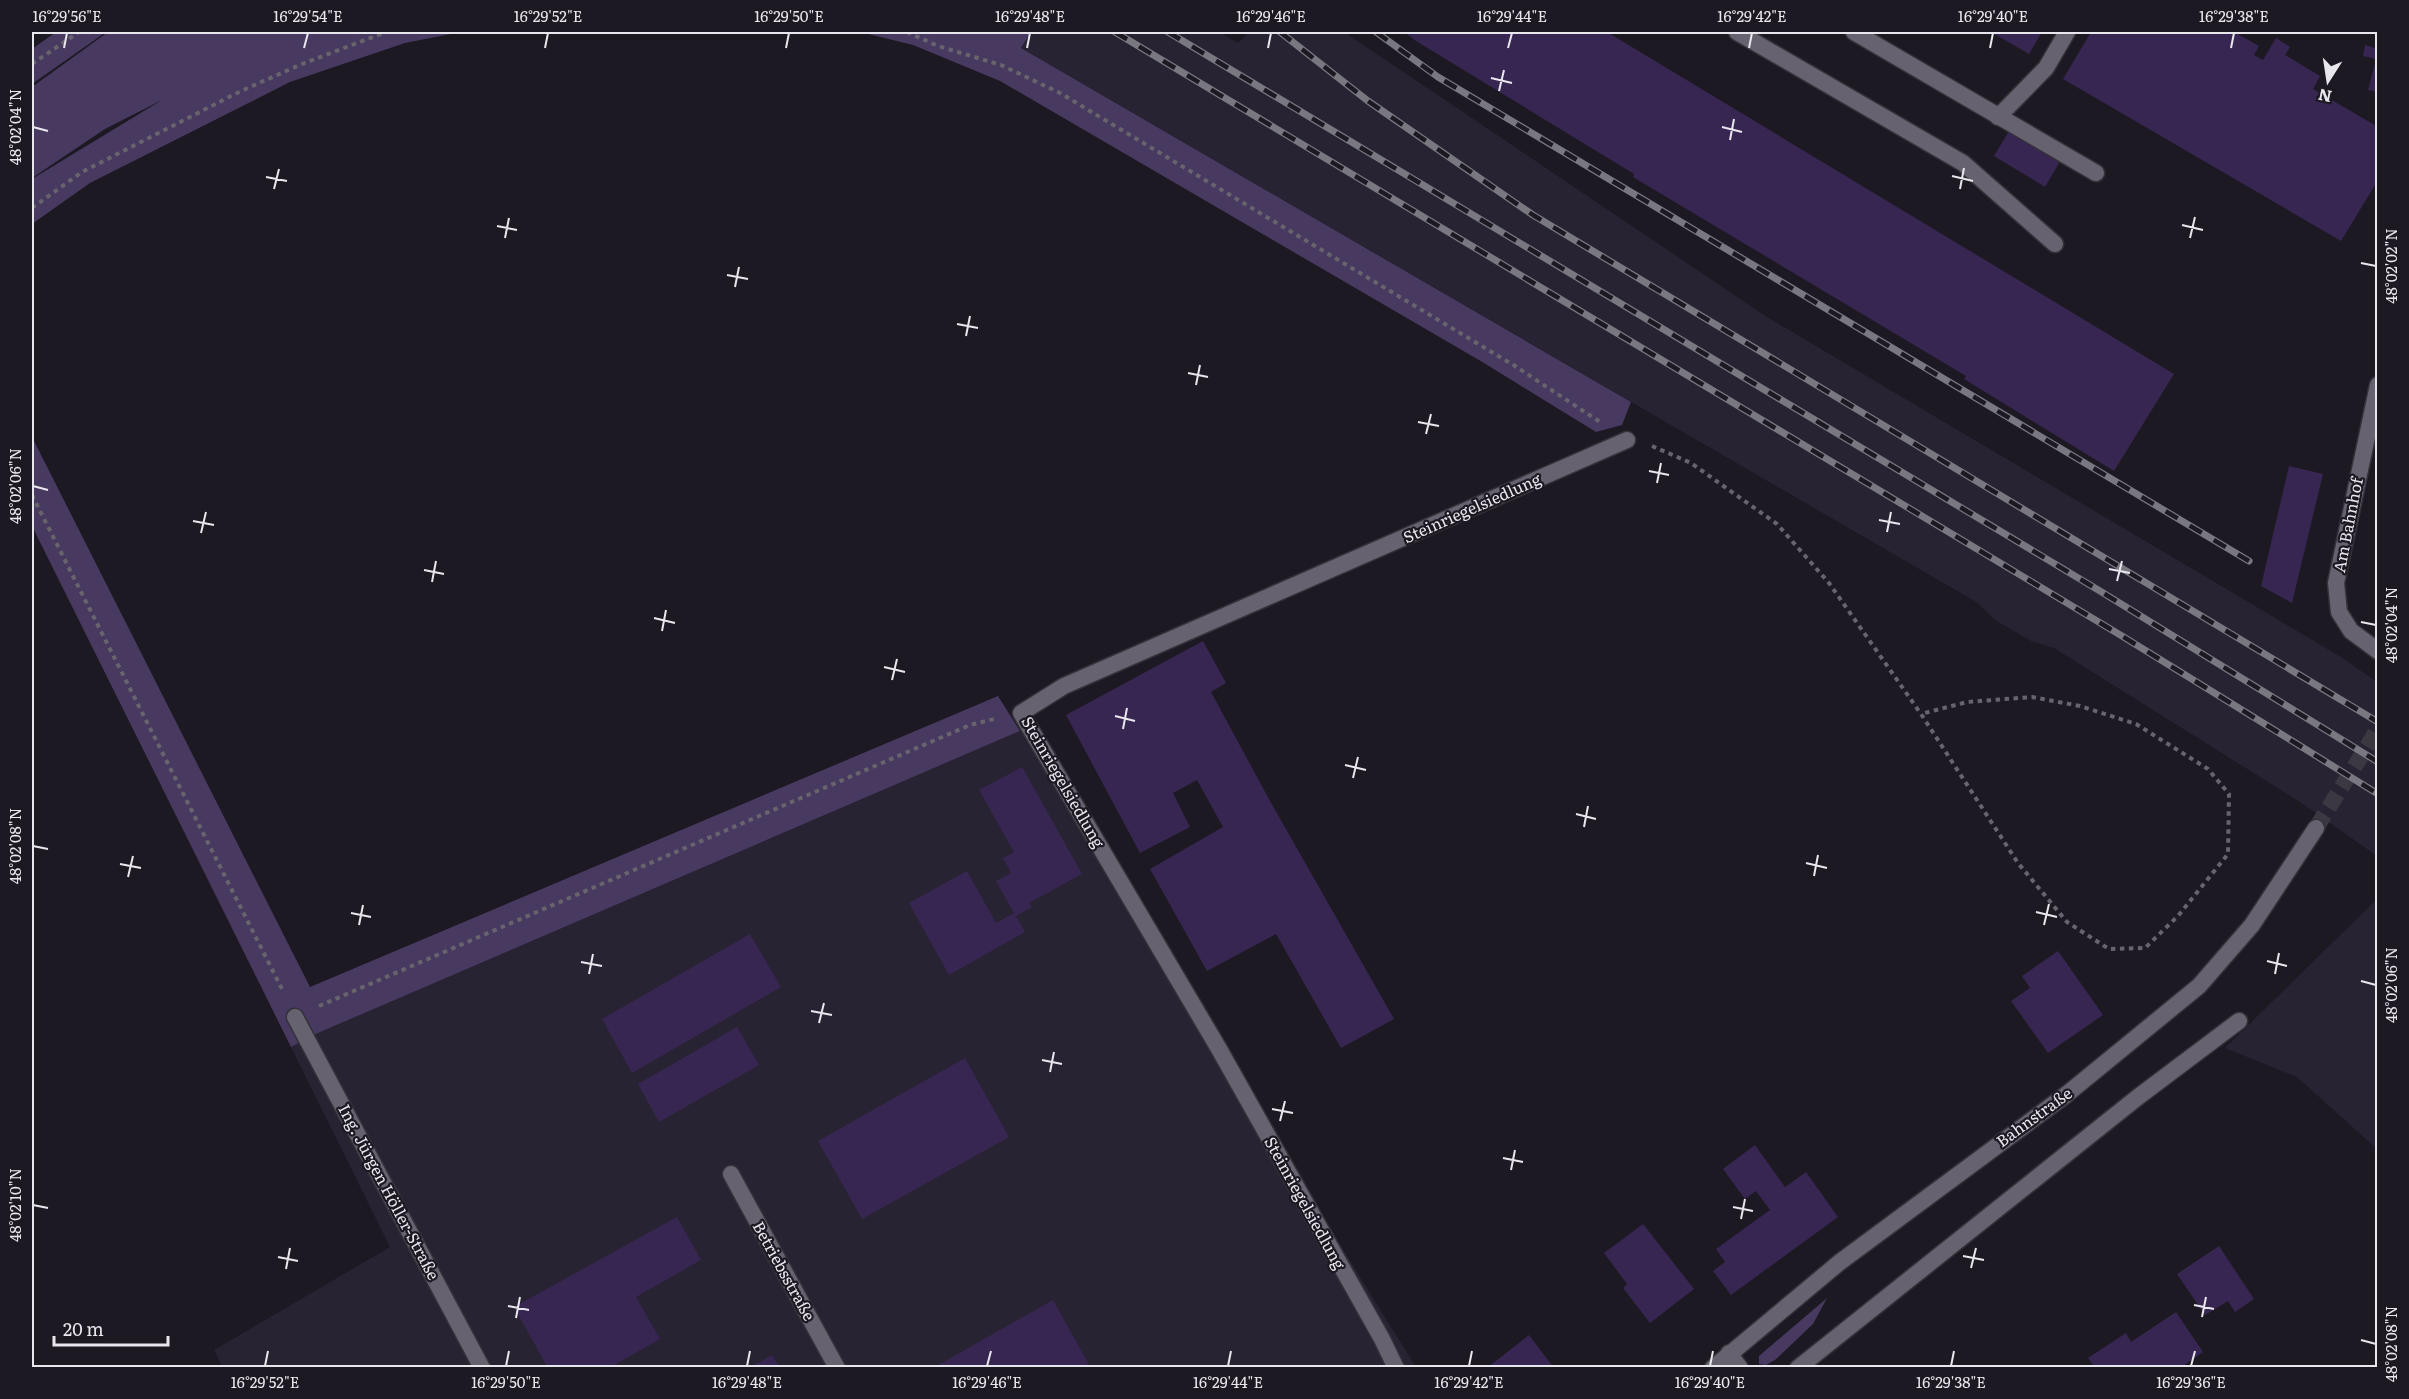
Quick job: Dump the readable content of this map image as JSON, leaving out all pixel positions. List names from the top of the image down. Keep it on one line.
{"streets":{"street":["Steinriegelsiedlung","Am Bahnhof","Bahnstraße","Ing. Jürgen Höller-Straße","Betriebsstraße"]},"scale_bar":"20 m","north":"bottom","coordinates":["16°29'56\"E","16°29'54\"E","16°29'52\"E","16°29'50\"E","16°29'48\"E","16°29'46\"E","16°29'44\"E","16°29'42\"E","16°29'40\"E","16°29'38\"E","48°02'04\"N","48°02'02\"N","48°02'06\"N","48°02'08\"N","48°02'10\"N","16°29'36\"E"]}
